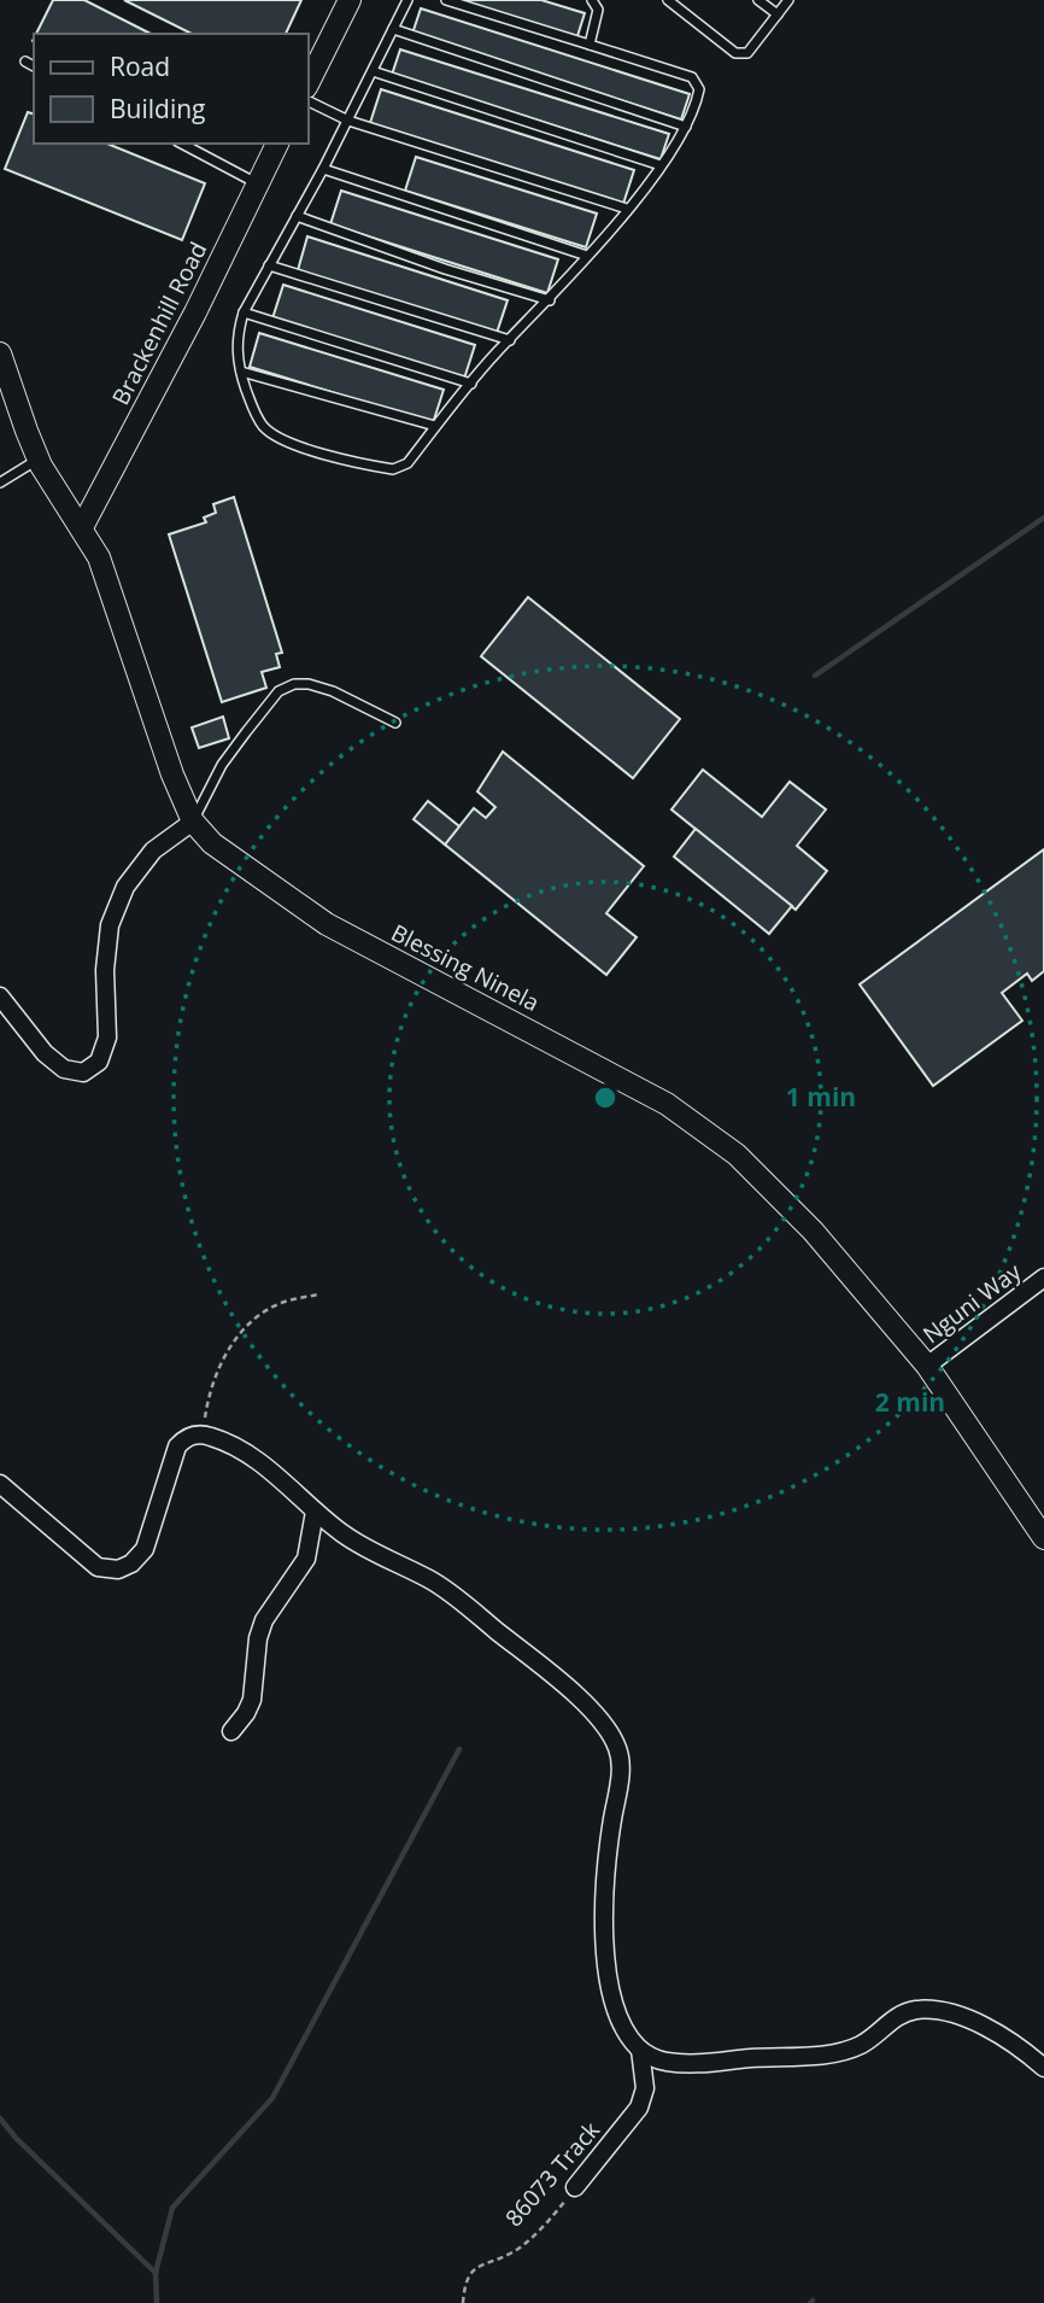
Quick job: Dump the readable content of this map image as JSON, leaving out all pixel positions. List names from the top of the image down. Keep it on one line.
{"streets":{"street":["Brackenhill Road","Blessing Ninela","Nguni Way","86073 Track"]},"crossings":[["Brackenhill Road","Blessing Ninela"],["Blessing Ninela","Nguni Way"]],"legend":["Road","Building"],"rings":["1 min","2 min"]}
